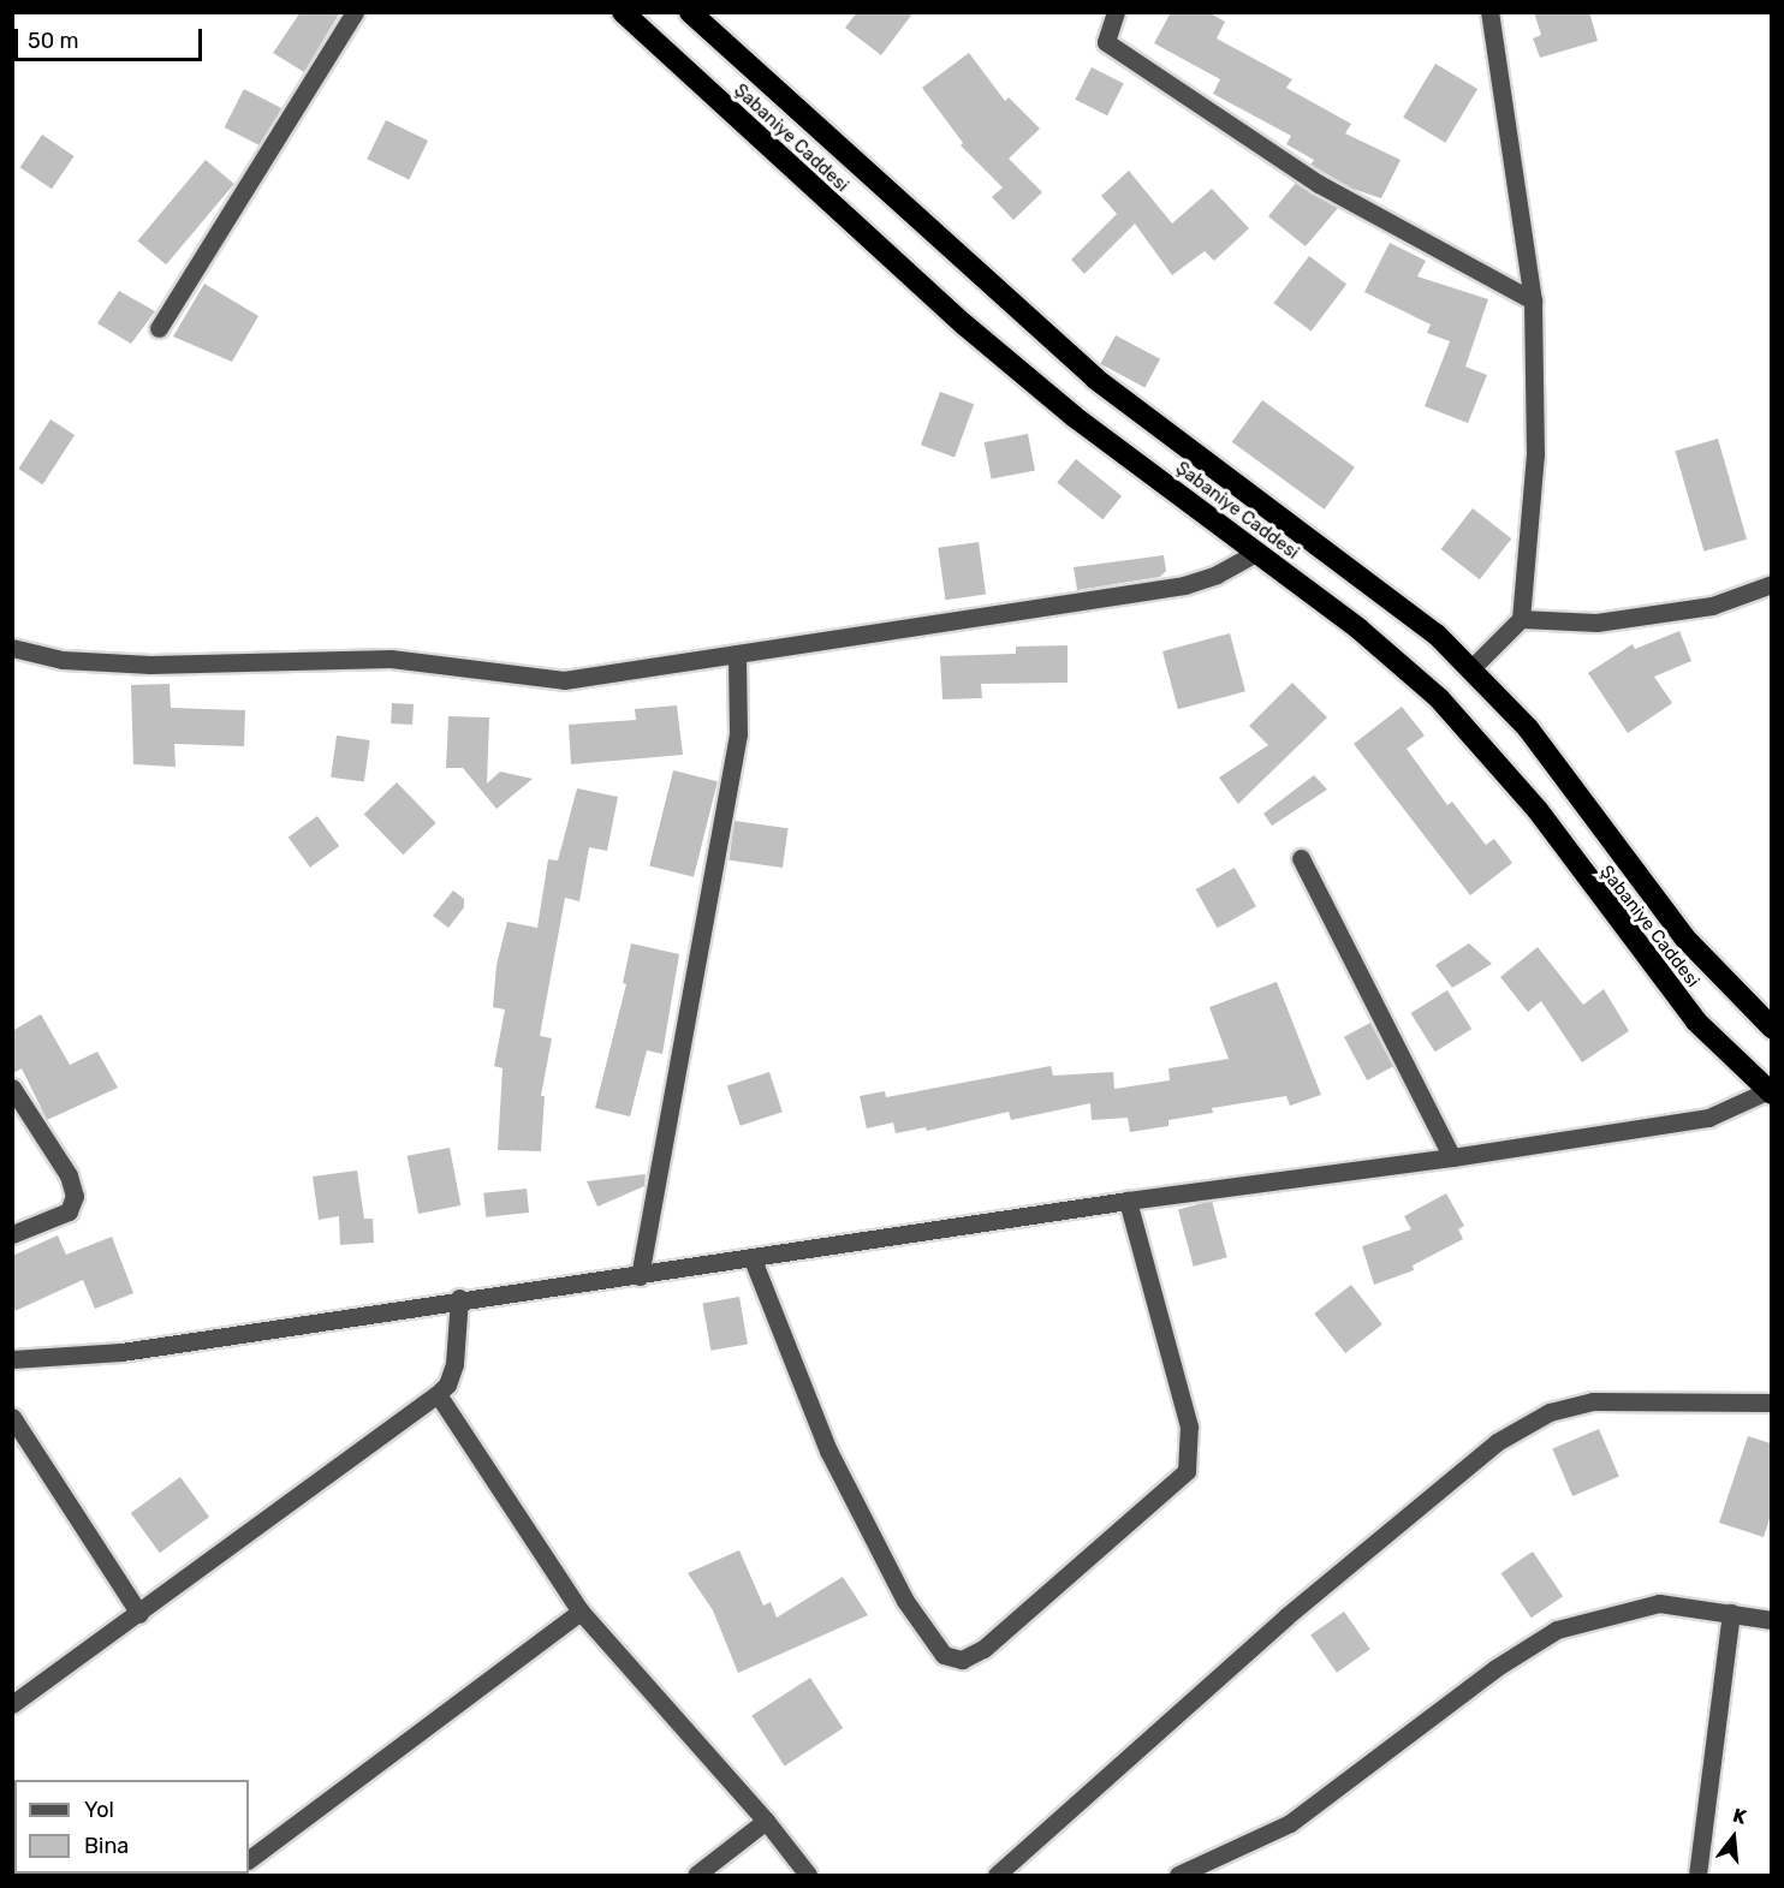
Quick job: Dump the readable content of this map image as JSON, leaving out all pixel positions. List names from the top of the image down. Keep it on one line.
{"streets":{"highway":["Şabaniye Caddesi"]},"legend":["Yol","Bina"],"scale_bar":"50 m","north":"top"}
